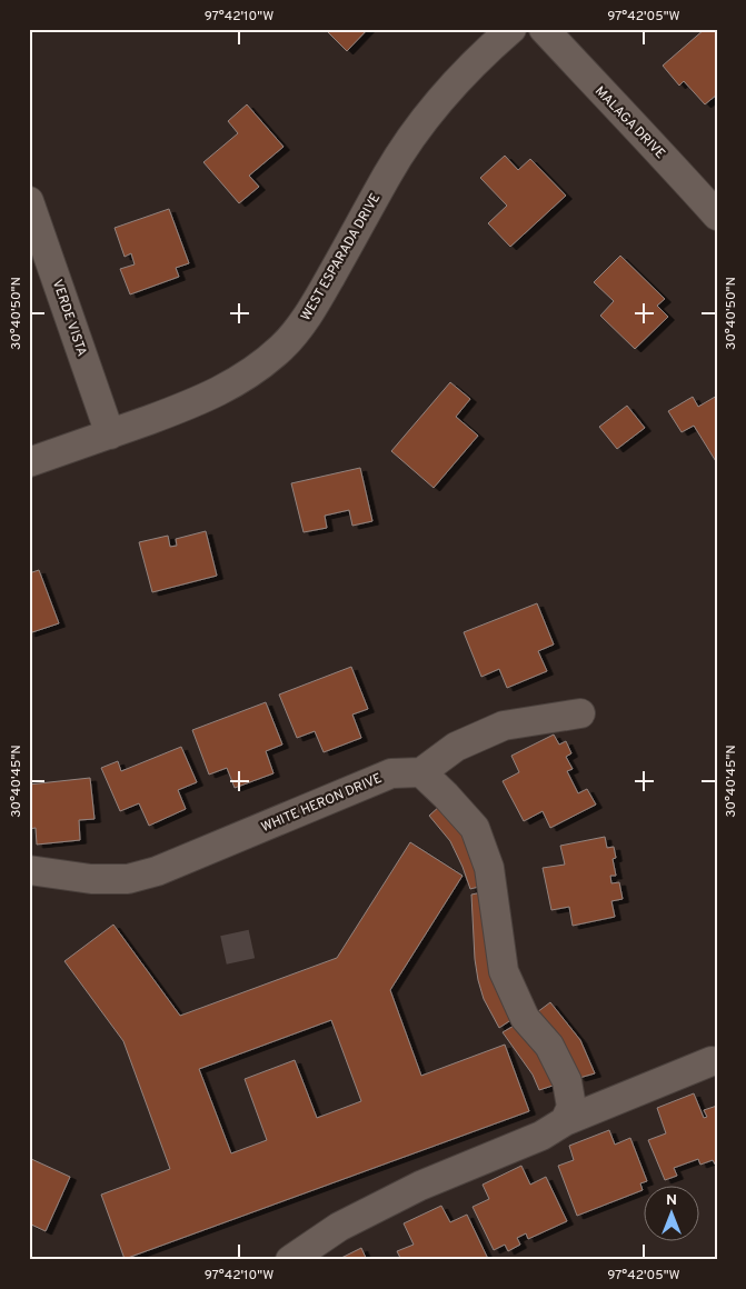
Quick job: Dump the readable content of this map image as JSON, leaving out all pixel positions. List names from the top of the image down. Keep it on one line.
{"streets":{"street":["MALAGA DRIVE","WEST ESPARADA DRIVE","VERDE VISTA","WHITE HERON DRIVE"]},"crossings":[["WEST ESPARADA DRIVE","VERDE VISTA"]],"north":"top","coordinates":["97°42'10\"W","97°42'05\"W","30°40'50\"N","30°40'45\"N"]}
